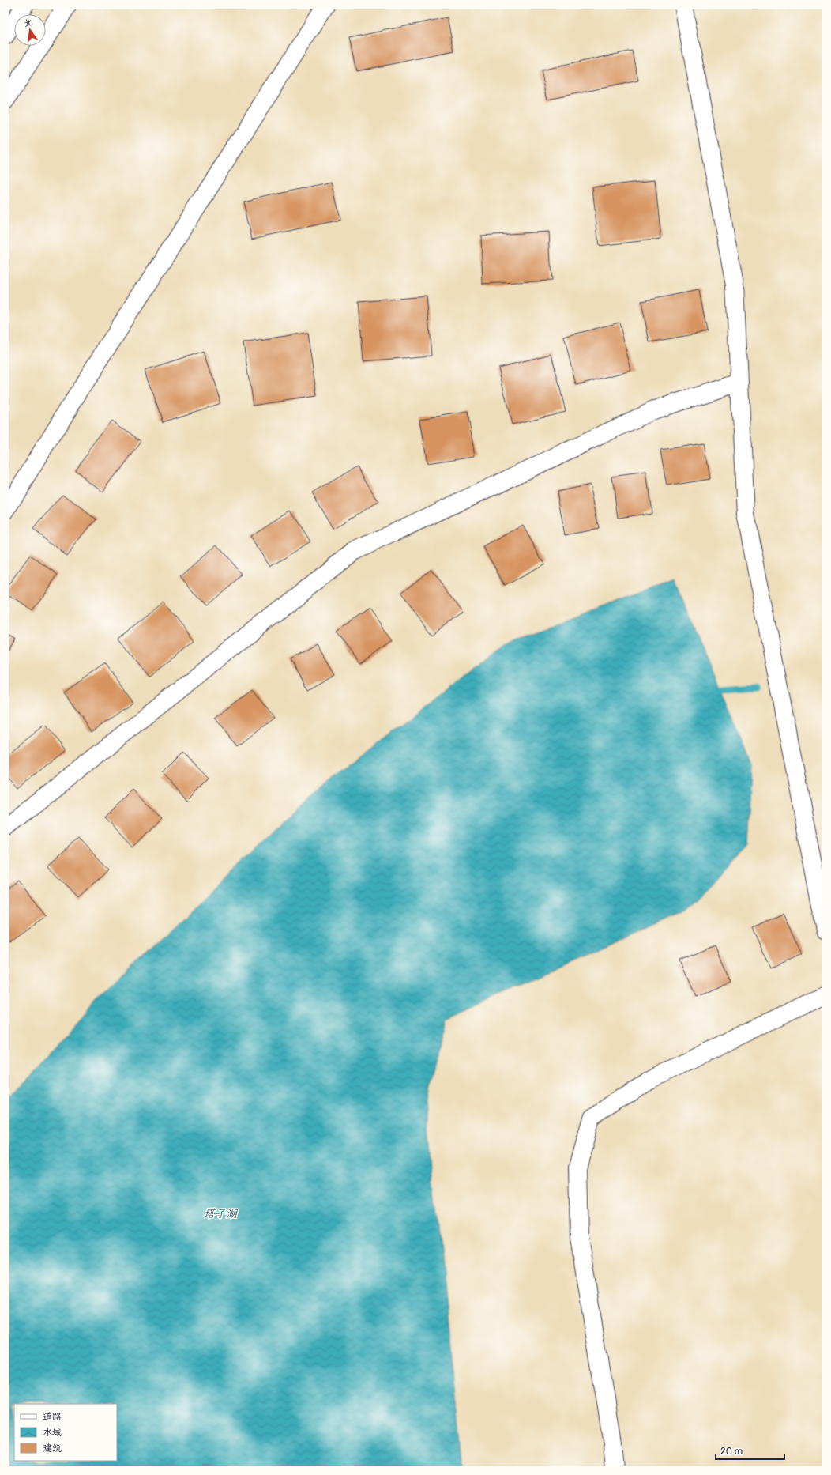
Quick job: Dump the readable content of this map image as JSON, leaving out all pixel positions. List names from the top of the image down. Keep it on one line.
{"water":["塔子湖"],"legend":["道路","水域","建筑"],"scale_bar":"20 m","north":"top"}
